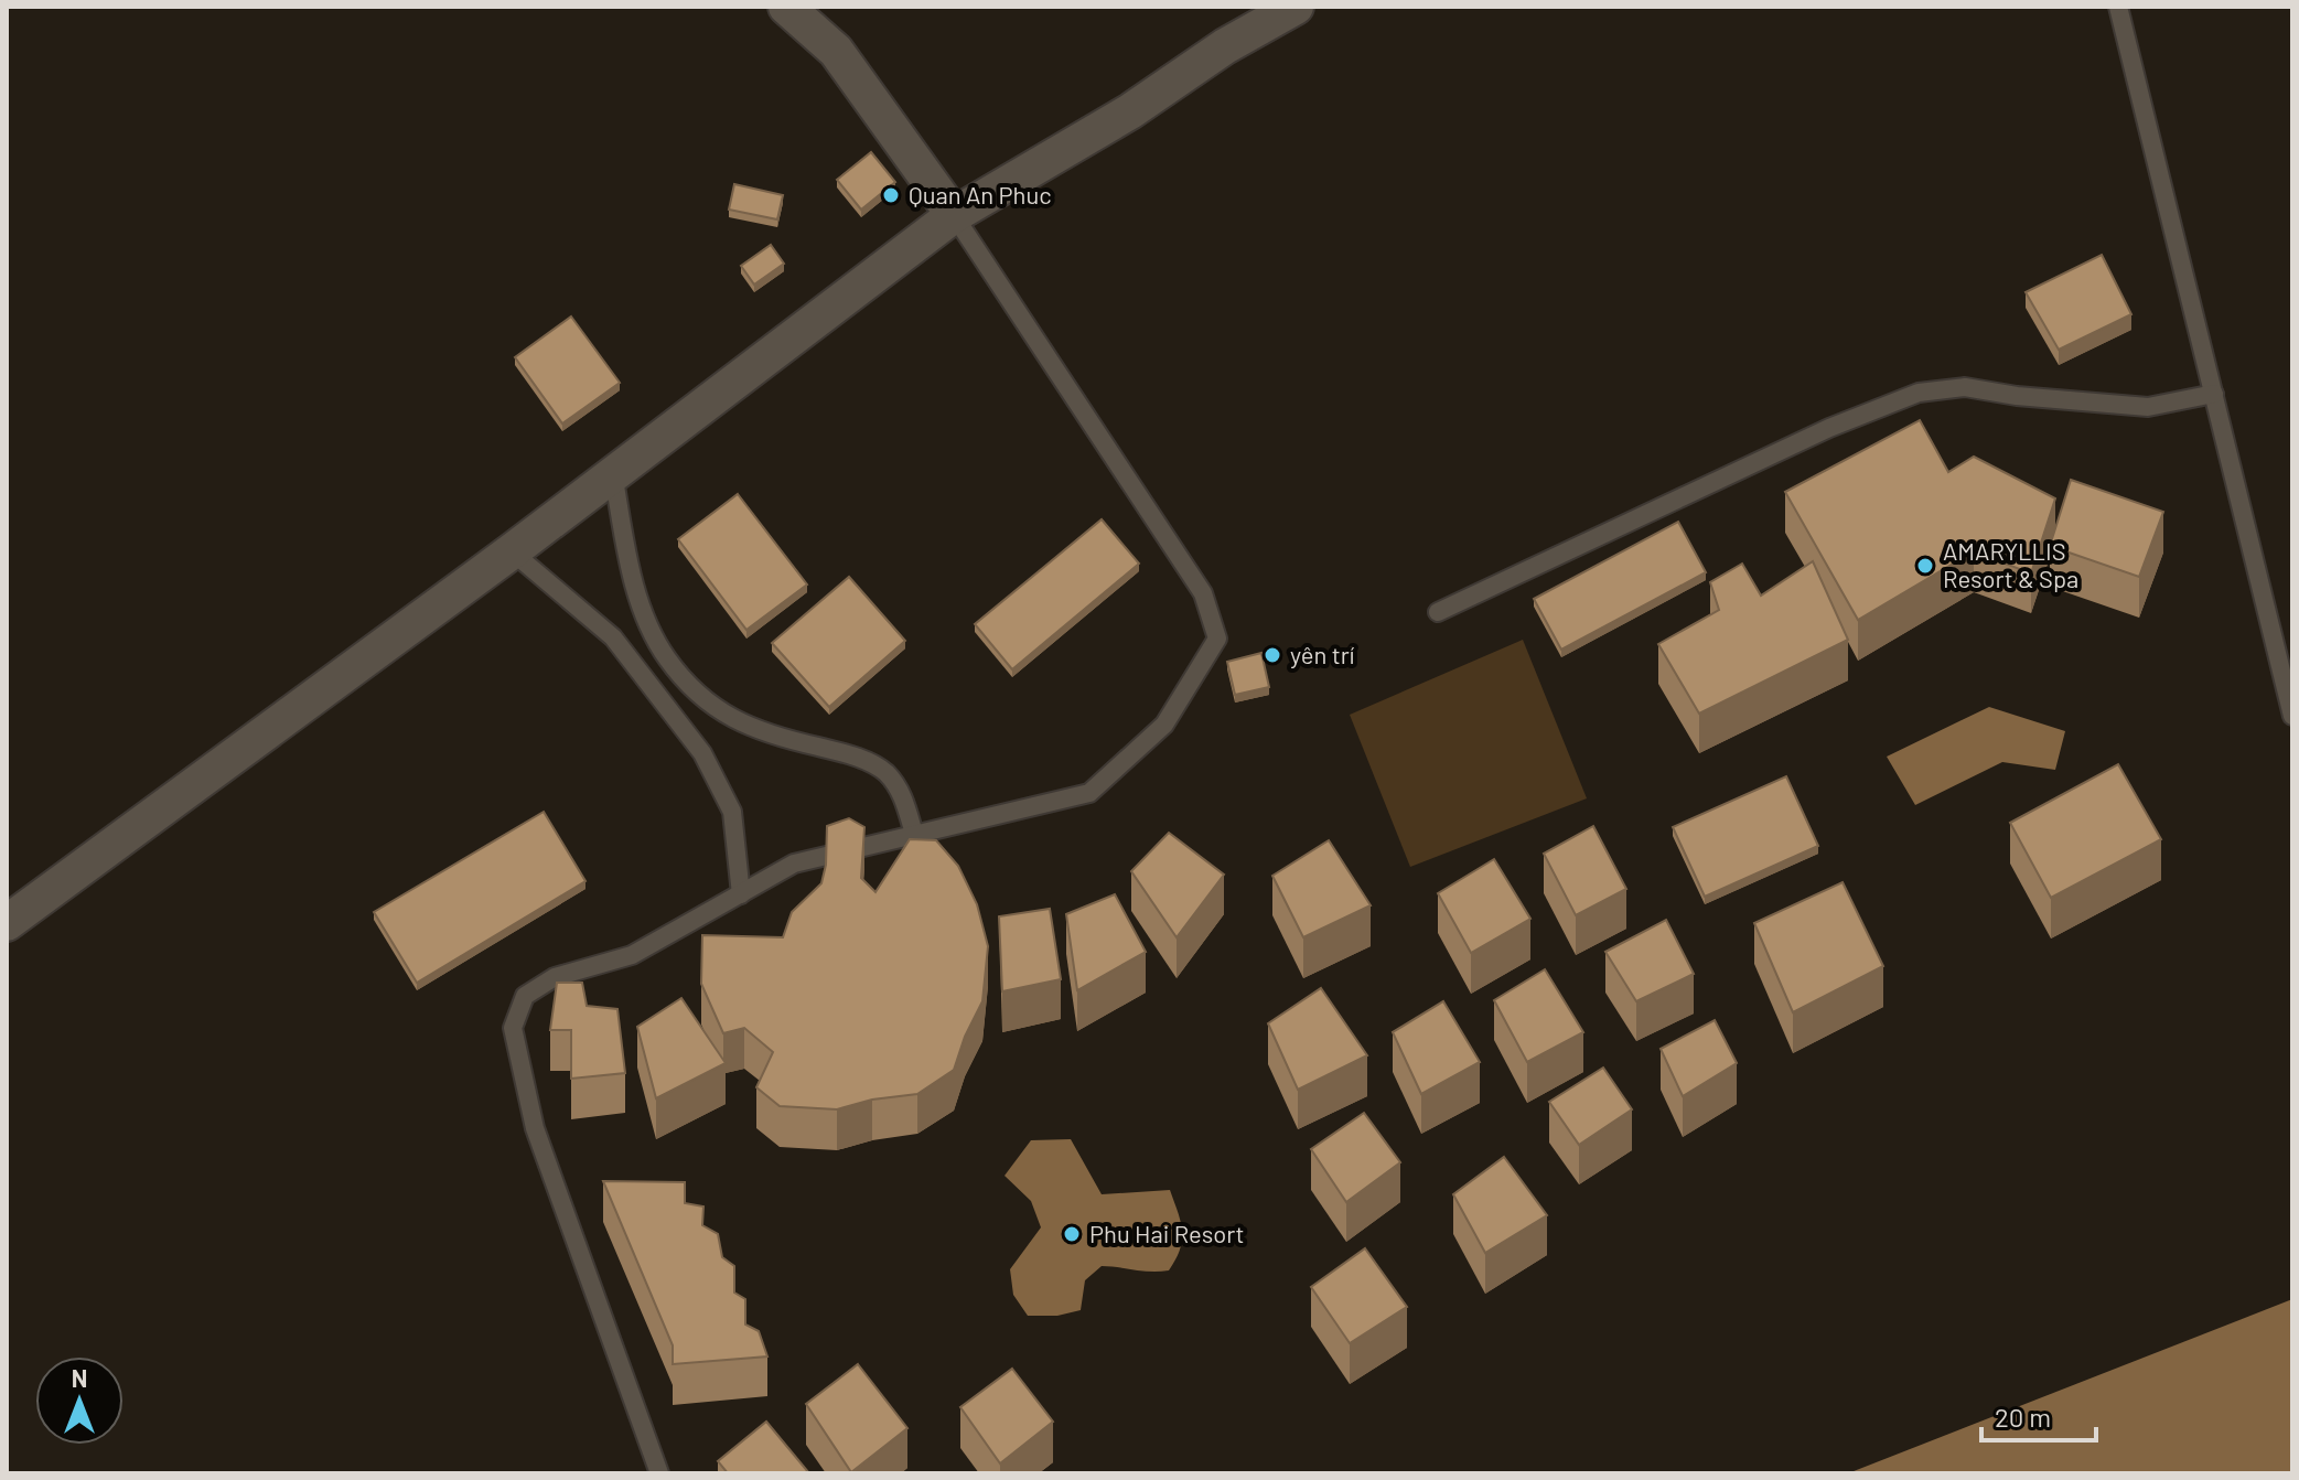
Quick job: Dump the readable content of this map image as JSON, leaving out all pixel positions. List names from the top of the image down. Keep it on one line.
{"places":["Quan An Phuc","AMARYLLIS Resort & Spa","yên trí","Phu Hai Resort"],"scale_bar":"20 m","north":"top"}
